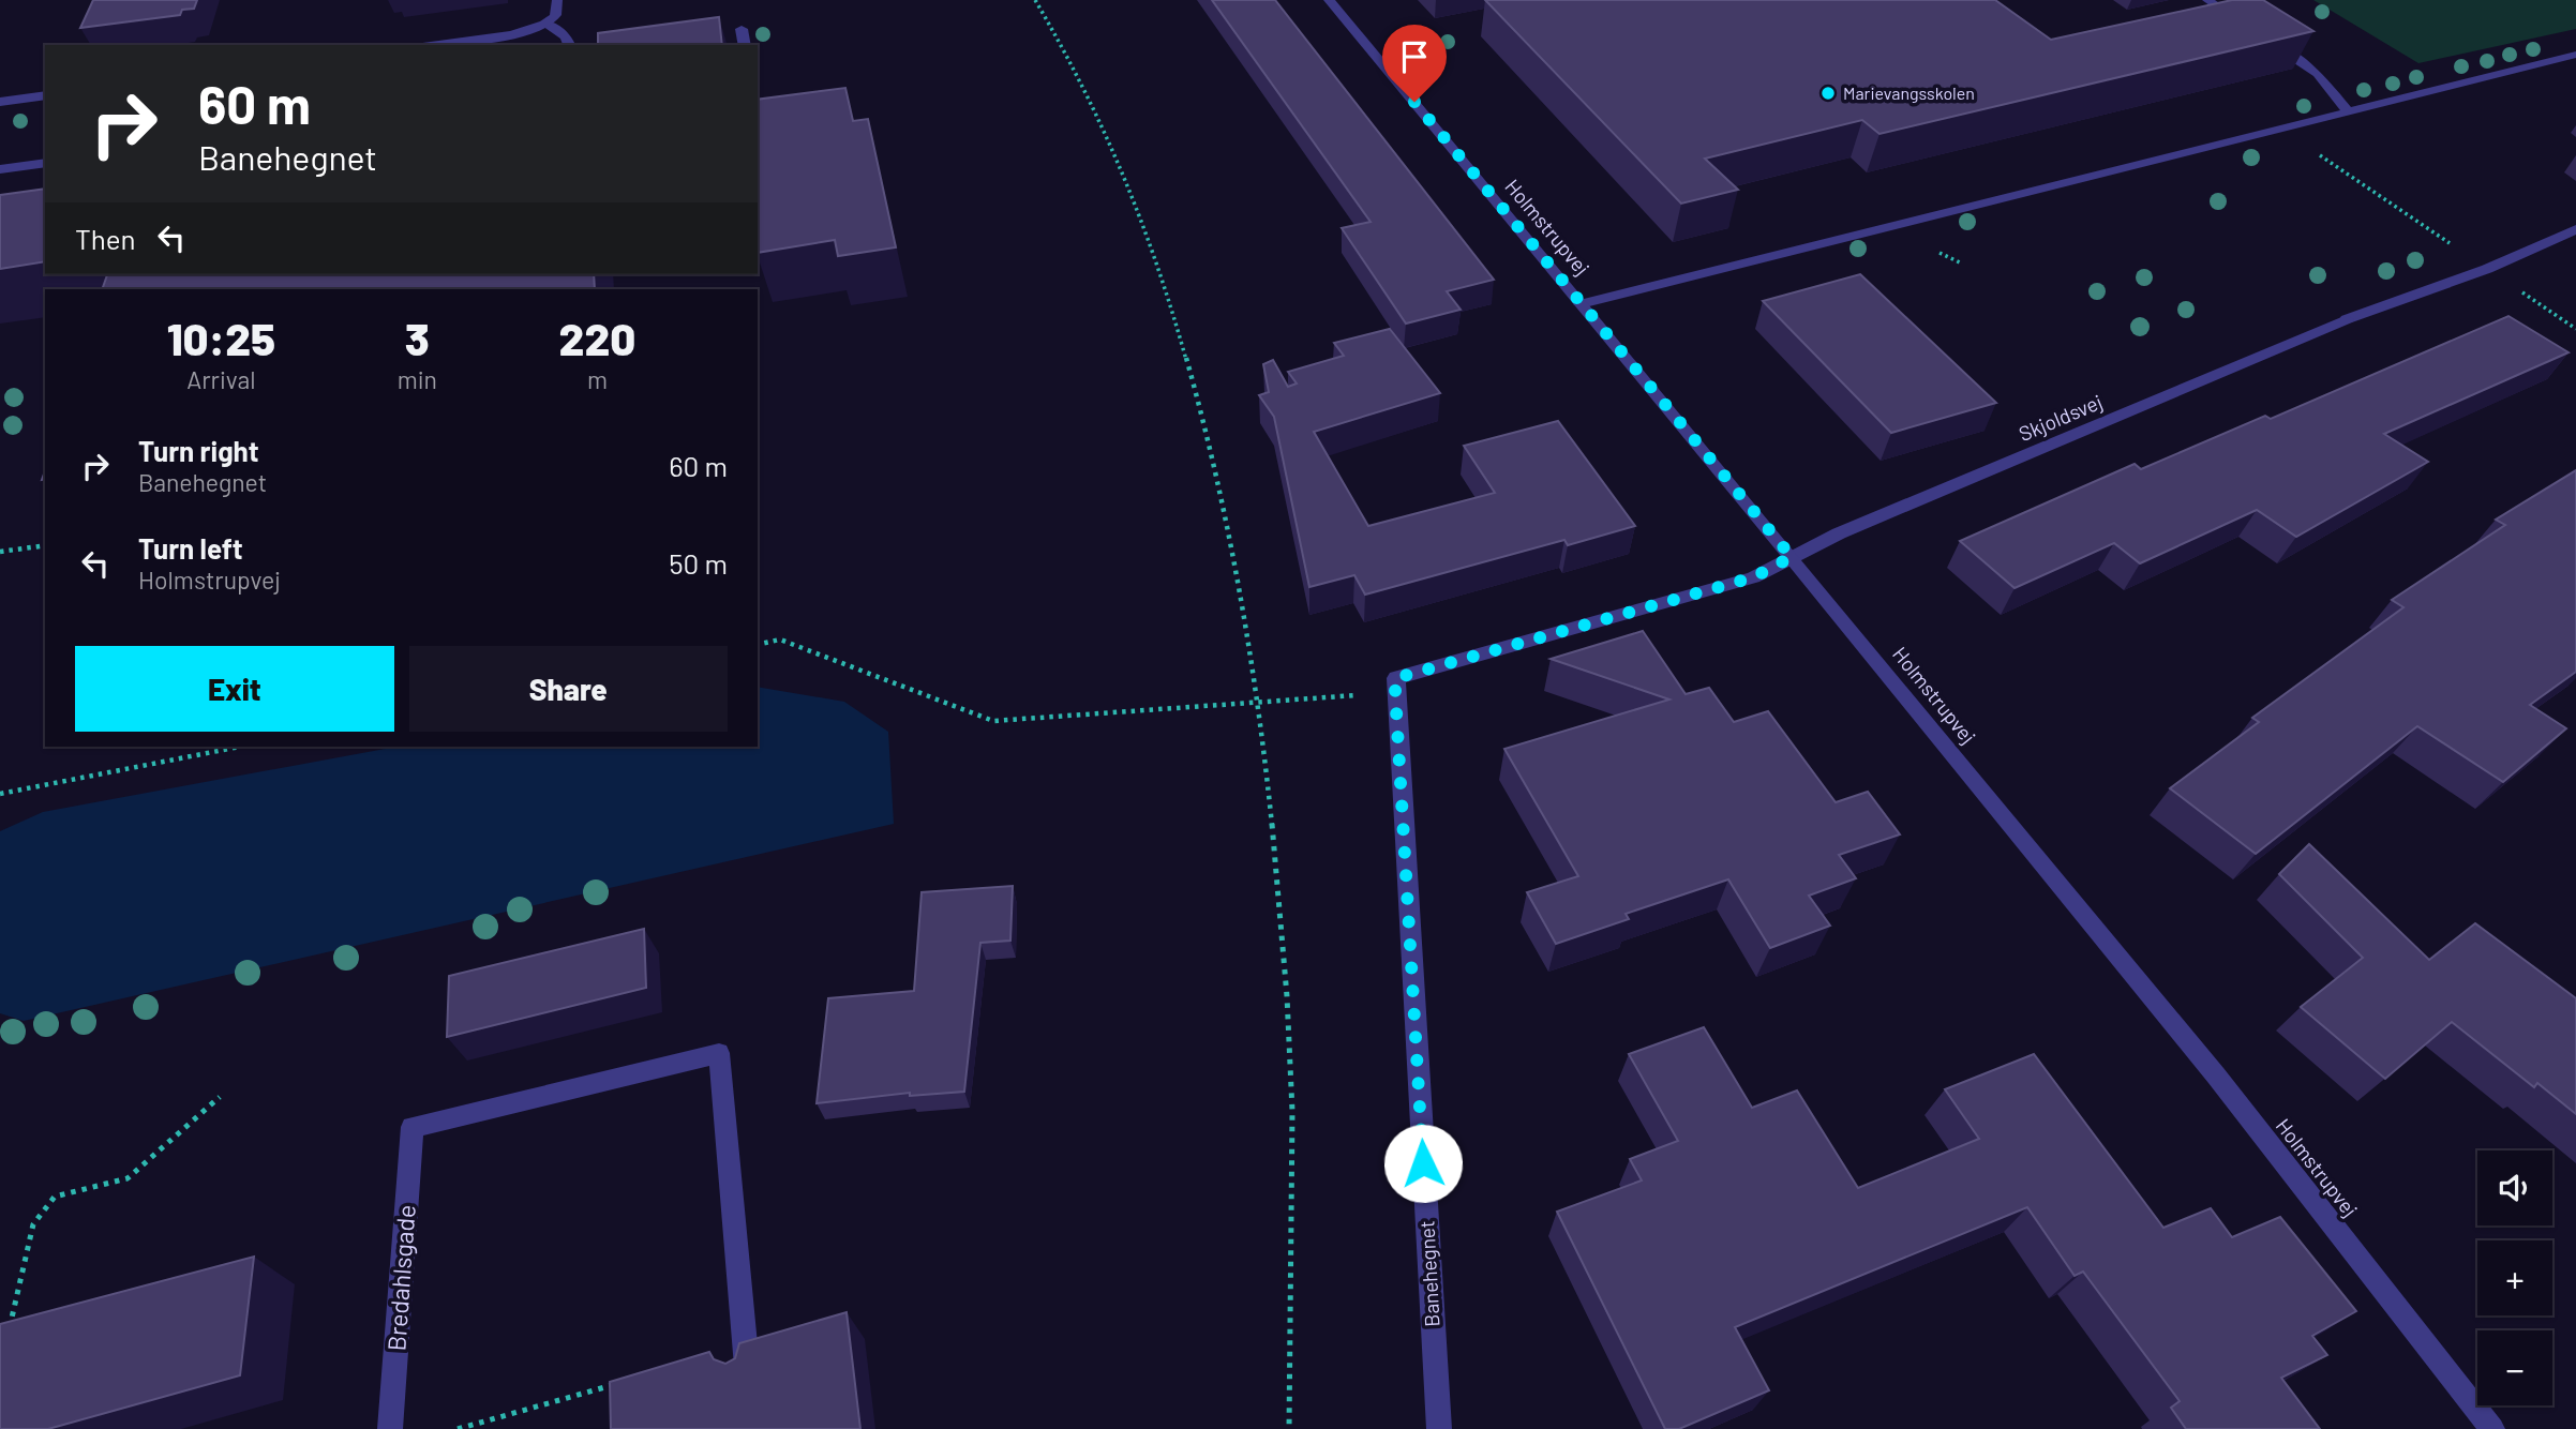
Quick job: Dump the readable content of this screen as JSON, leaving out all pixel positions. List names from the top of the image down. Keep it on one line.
{"streets":{"street":["Holmstrupvej","Skjoldsvej","Banehegnet","Bredahlsgade"]},"crossings":[["Holmstrupvej","Skjoldsvej"]],"places":["Marievangsskolen"],"page":{"turn":["60 m","Banehegnet"],"then":"Then","eta":["10:25","Arrival","3","min","220","m"],"list":[{"name":"Turn right","note":"Banehegnet","value":"60 m"},{"name":"Turn left","note":"Holmstrupvej","value":"50 m"}],"buttons":["Exit","Share"],"map_buttons":["+","−"]}}
